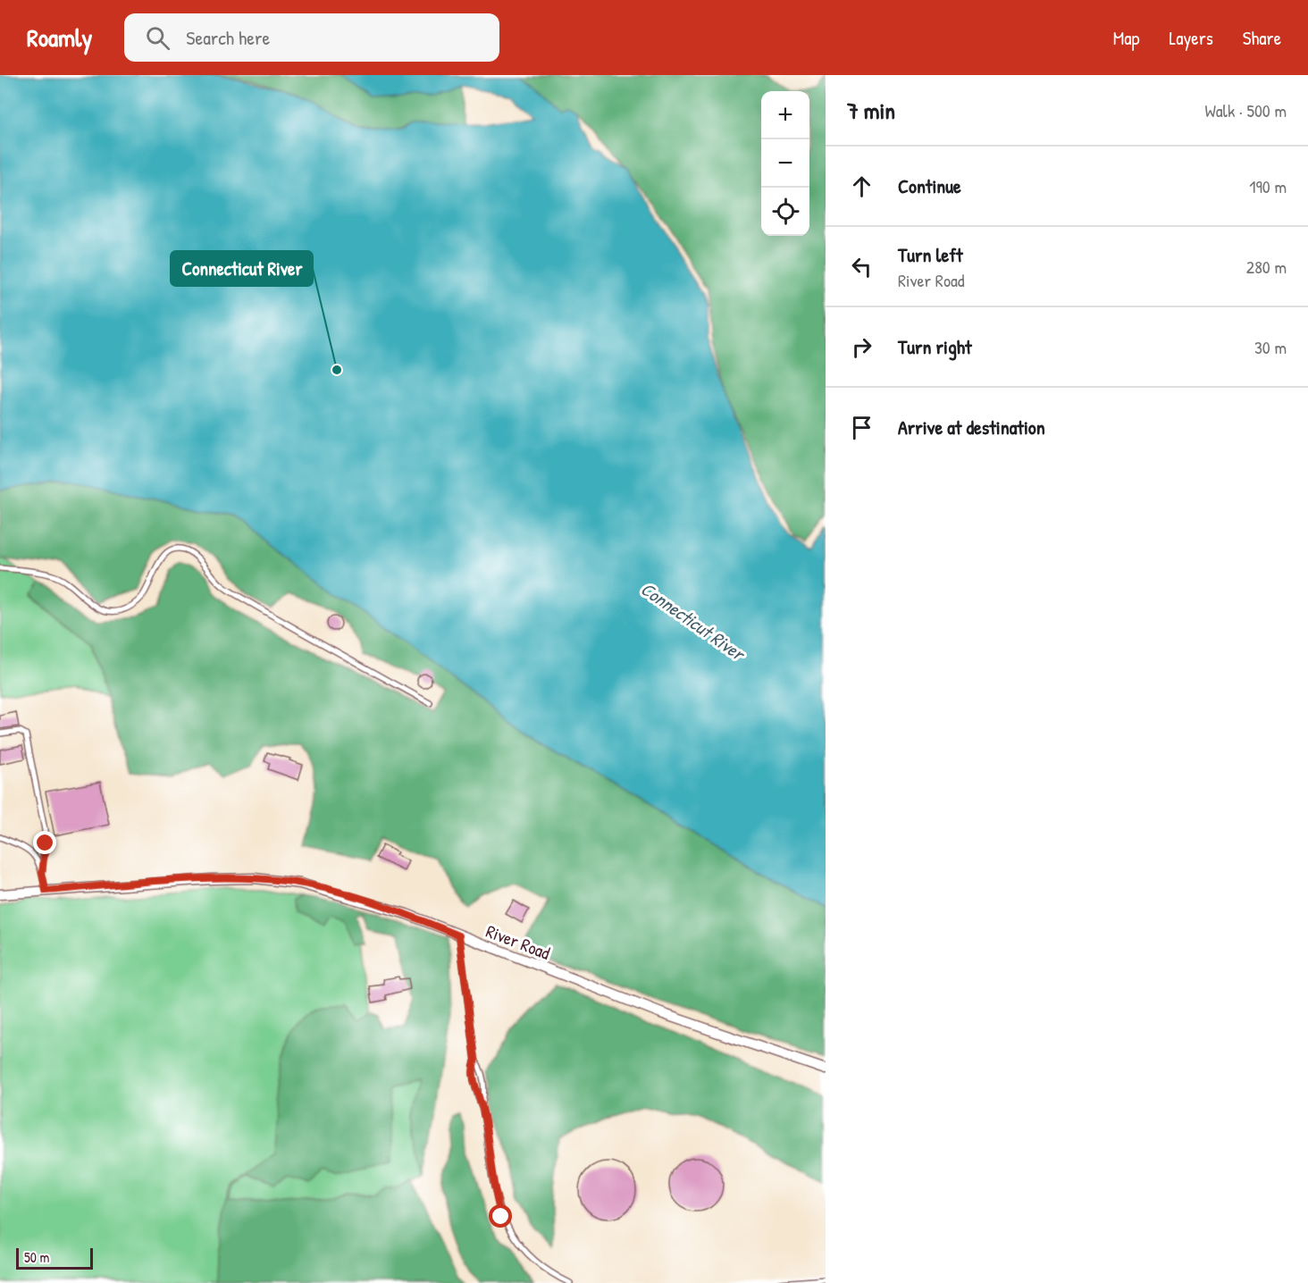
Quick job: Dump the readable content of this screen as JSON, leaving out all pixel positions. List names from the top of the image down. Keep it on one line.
{"streets":{"street":["River Road"]},"water":["Connecticut River"],"places":["Connecticut River"],"scale_bar":"50 m","page":{"header":"Roamly","search":"Search here","nav":["Map","Layers","Share"],"heading":["7 min","Walk · 500 m"],"map_buttons":["+","−"],"list":[["Continue","190 m"],["Turn left","River Road","280 m"],["Turn right","30 m"],"Arrive at destination"],"scale":"50 m"}}
